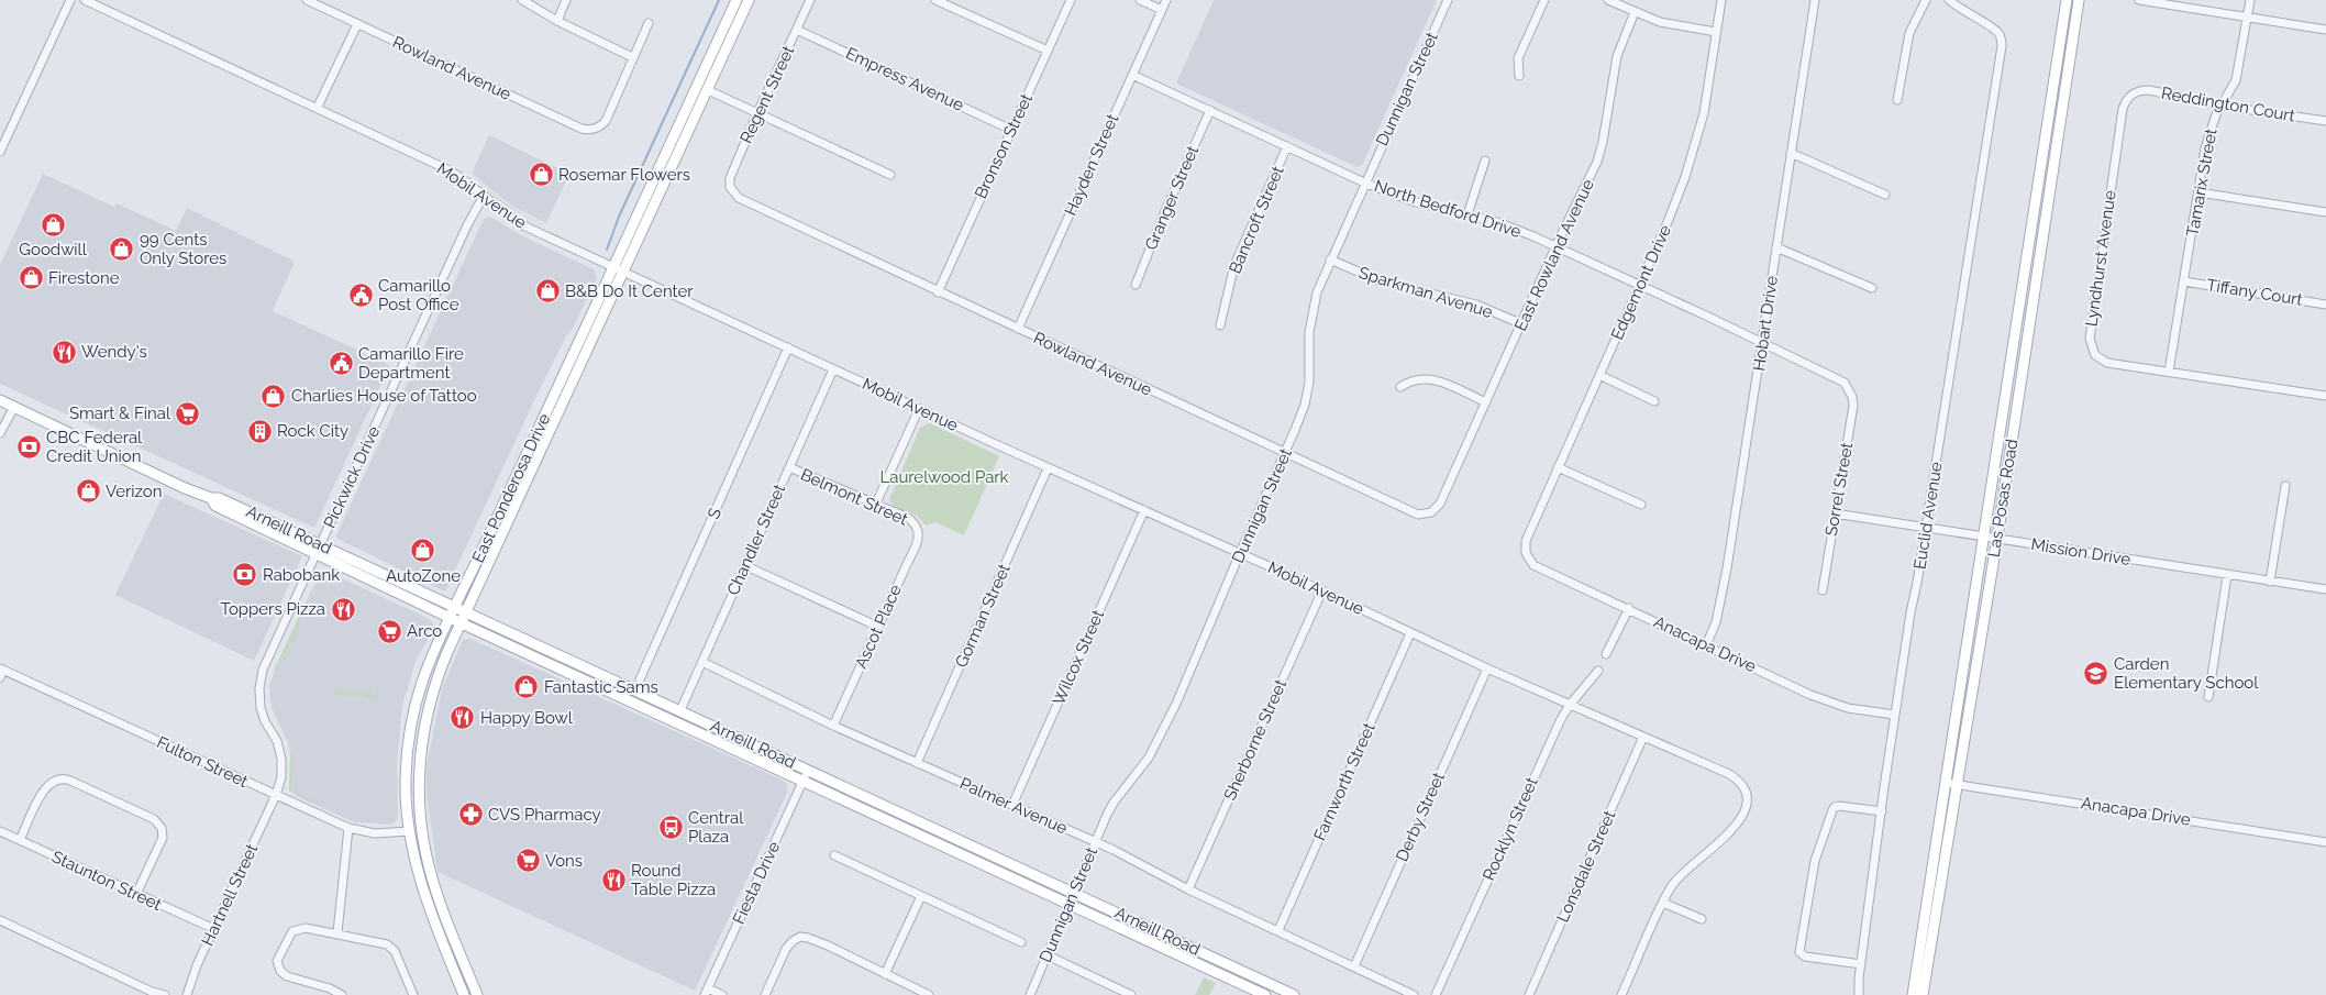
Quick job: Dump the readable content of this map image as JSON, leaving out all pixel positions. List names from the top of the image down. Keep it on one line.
{"streets":{"main road":["East Ponderosa Drive","Las Posas Road","Arneill Road"],"street":["Rowland Avenue","Empress Avenue","Dunnigan Street","Regent Street","Reddington Court","Bronson Street","Hayden Street","Tamarix Street","Mobil Avenue","Granger Street","North Bedford Drive","Bancroft Street","East Rowland Avenue","Lyndhurst Avenue","Edgemont Drive","Sparkman Avenue","Tiffany Court","Hobart Drive","Pickwick Drive","Sorrel Street","Belmont Street","S","Euclid Avenue","Chandler Street","Mission Drive","Gorman Street","Ascot Place","Anacapa Drive","Wilcox Street","Sherborne Street","Fulton Street","Farnworth Street","Palmer Avenue","Derby Street","Rocklyn Street","Lonsdale Street","Staunton Street","Fiesta Drive","Hartnell Street"]},"crossings":[["Rowland Avenue","Dunnigan Street"],["Rowland Avenue","Regent Street"],["Rowland Avenue","Bronson Street"],["Rowland Avenue","Hayden Street"],["Rowland Avenue","East Rowland Avenue"],["Empress Avenue","Regent Street"],["Empress Avenue","Bronson Street"],["Dunnigan Street","Mobil Avenue"],["Dunnigan Street","North Bedford Drive"],["Dunnigan Street","Sparkman Avenue"],["Dunnigan Street","Arneill Road"],["Dunnigan Street","Palmer Avenue"],["Reddington Court","Tamarix Street"],["Reddington Court","Lyndhurst Avenue"],["Hayden Street","North Bedford Drive"],["Tamarix Street","Lyndhurst Avenue"],["Tamarix Street","Tiffany Court"],["Mobil Avenue","Pickwick Drive"],["Mobil Avenue","East Ponderosa Drive"],["Mobil Avenue","S"],["Mobil Avenue","Chandler Street"],["Mobil Avenue","Gorman Street"],["Mobil Avenue","Wilcox Street"],["Mobil Avenue","Sherborne Street"],["Mobil Avenue","Farnworth Street"],["Mobil Avenue","Derby Street"],["Mobil Avenue","Rocklyn Street"],["Mobil Avenue","Lonsdale Street"],["Granger Street","North Bedford Drive"],["North Bedford Drive","Bancroft Street"],["North Bedford Drive","East Rowland Avenue"],["North Bedford Drive","Edgemont Drive"],["North Bedford Drive","Hobart Drive"],["North Bedford Drive","Sorrel Street"],["East Rowland Avenue","Sparkman Avenue"],["Edgemont Drive","Anacapa Drive"],["Hobart Drive","Anacapa Drive"],["Pickwick Drive","Arneill Road"],["Pickwick Drive","Fulton Street"],["Pickwick Drive","Hartnell Street"],["East Ponderosa Drive","Arneill Road"],["East Ponderosa Drive","Fulton Street"],["Sorrel Street","Mission Drive"],["Belmont Street","Chandler Street"],["Belmont Street","Ascot Place"],["Las Posas Road","Mission Drive"],["Las Posas Road","Anacapa Drive"],["Euclid Avenue","Mission Drive"],["Euclid Avenue","Anacapa Drive"],["Arneill Road","Chandler Street"],["Arneill Road","Fiesta Drive"],["Chandler Street","Palmer Avenue"],["Gorman Street","Palmer Avenue"],["Ascot Place","Palmer Avenue"],["Wilcox Street","Palmer Avenue"],["Sherborne Street","Palmer Avenue"],["Fulton Street","Hartnell Street"],["Farnworth Street","Palmer Avenue"],["Palmer Avenue","Derby Street"],["Staunton Street","Hartnell Street"]],"parks":["Laurelwood Park"],"places":{"shop":["Rosemar Flowers","Goodwill","99 Cents Only Stores","Firestone","B&B Do It Center","Charlies House of Tattoo","Verizon","AutoZone","Fantastic Sams"],"public building":["Camarillo Post Office","Camarillo Fire Department"],"restaurant":["Wendy's","Toppers Pizza","Happy Bowl","Round Table Pizza"],"supermarket":["Smart & Final","Arco","Vons"],"building":["Rock City"],"bank":["CBC Federal Credit Union","Rabobank"],"school or university":["Carden Elementary School"],"pharmacy":["CVS Pharmacy"],"bus stop":["Central Plaza"]}}
